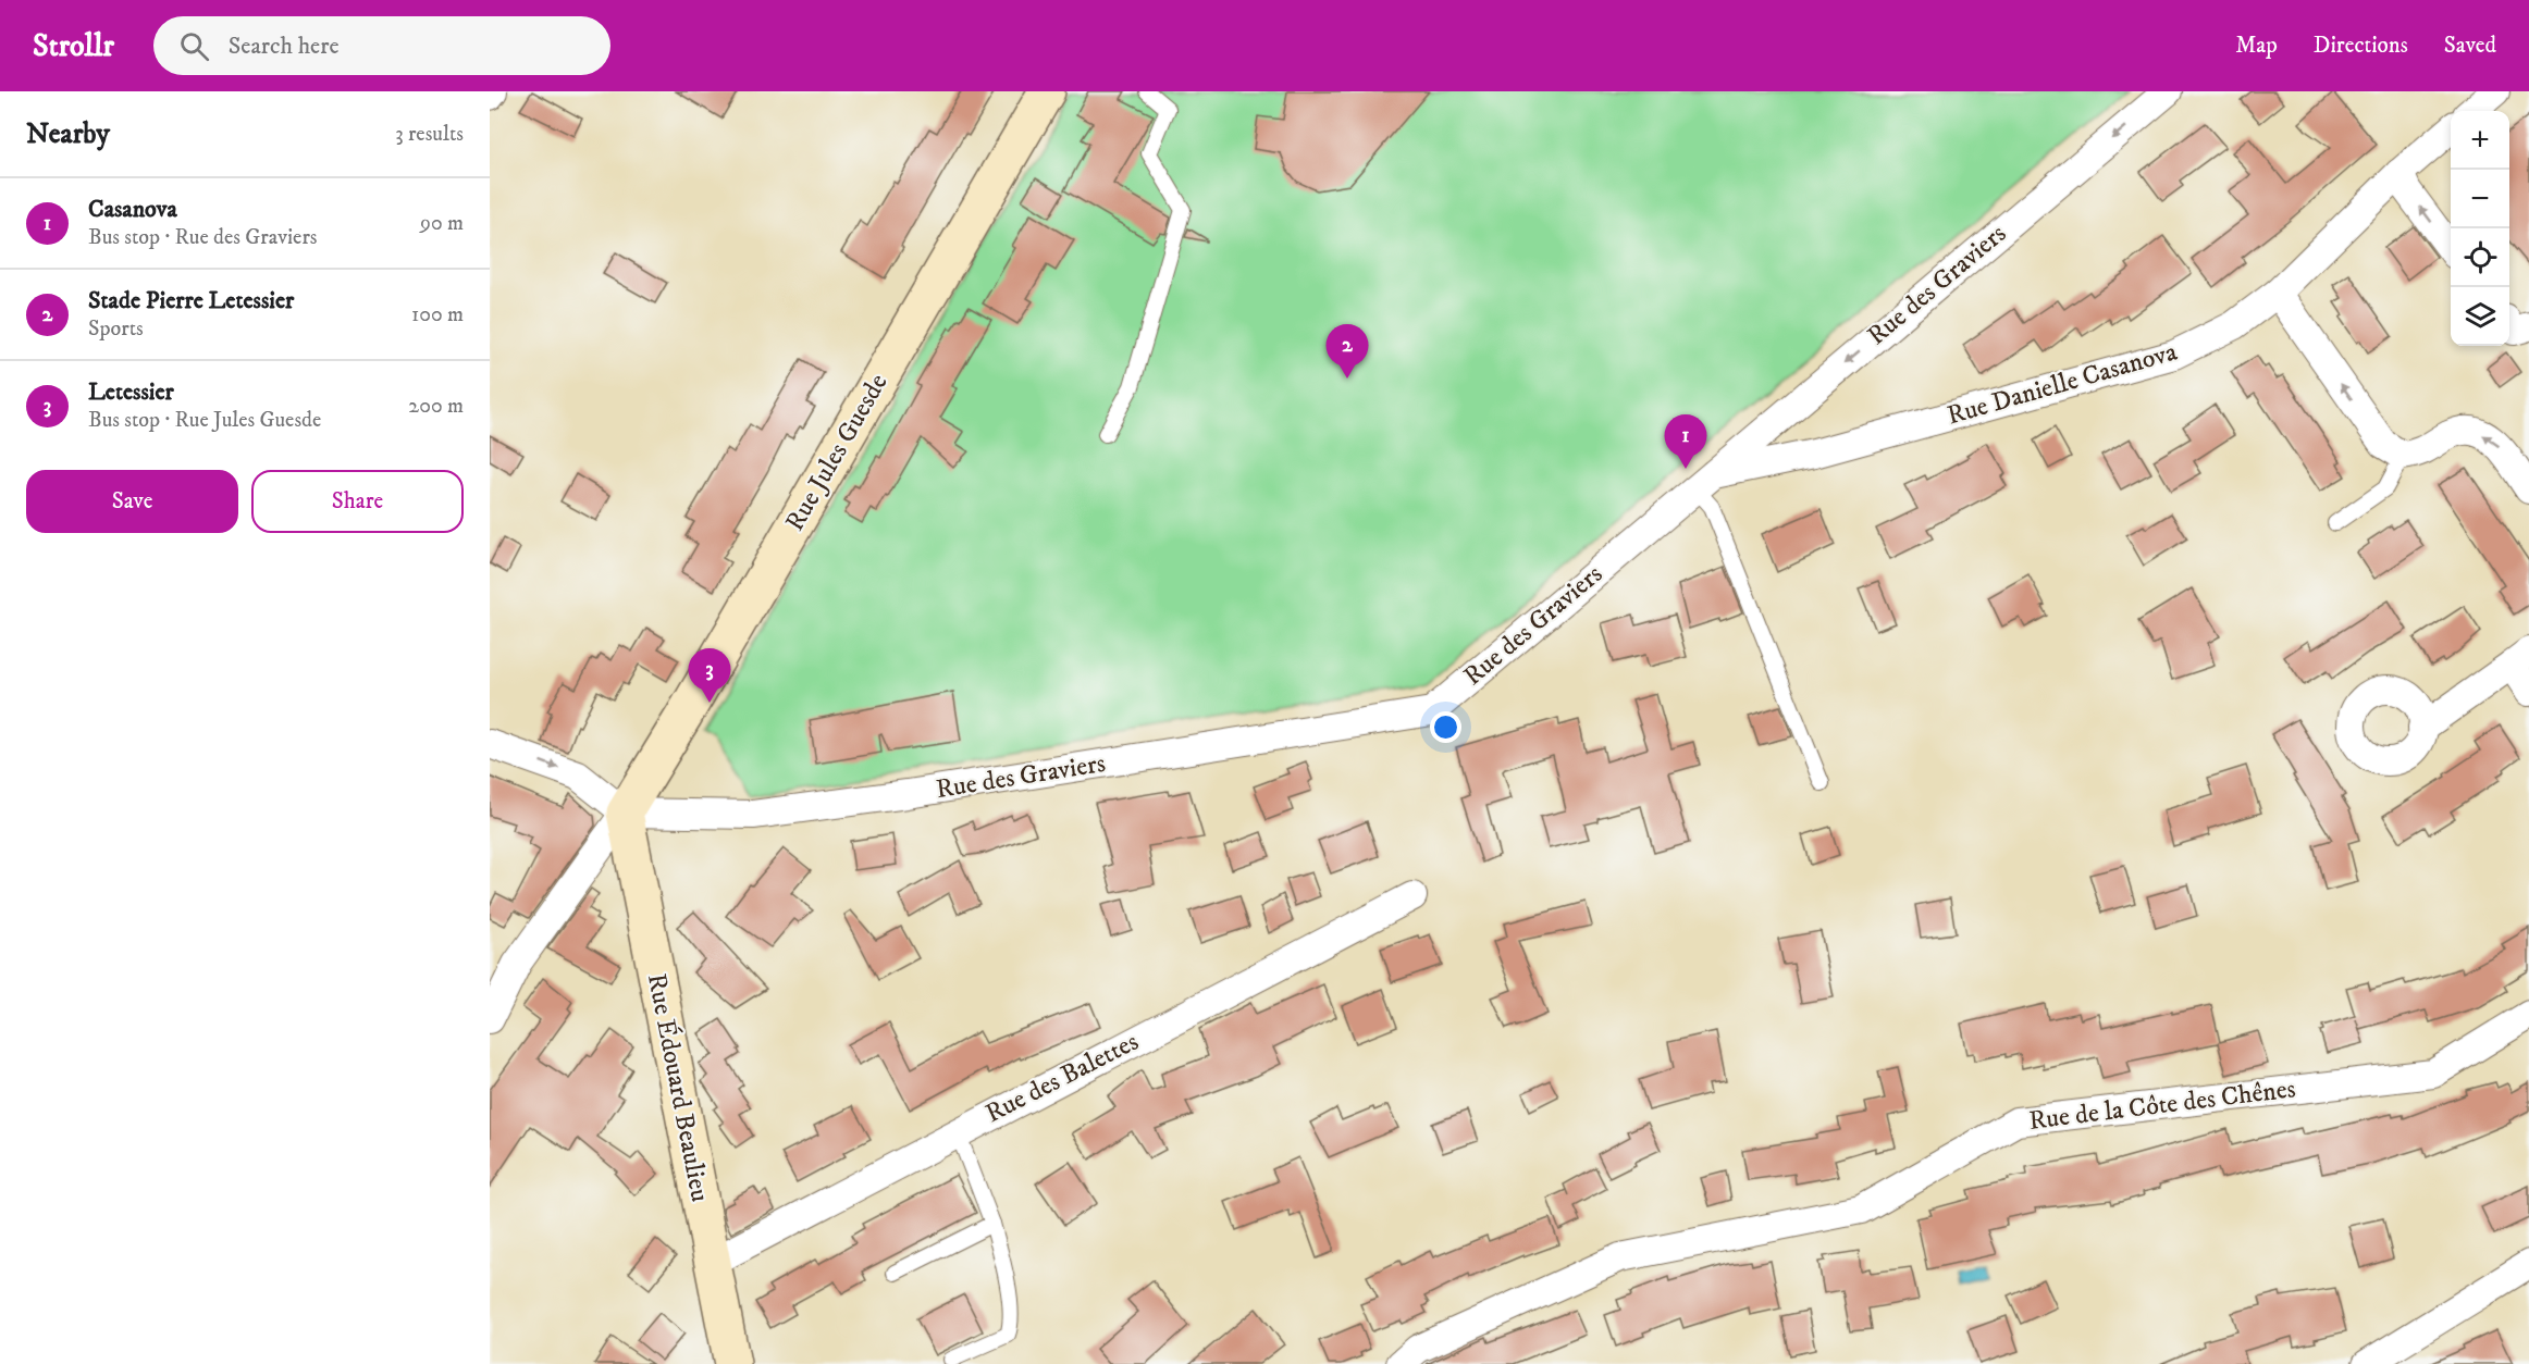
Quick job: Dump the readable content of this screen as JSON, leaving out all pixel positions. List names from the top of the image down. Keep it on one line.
{"streets":{"street":["Rue des Graviers","Rue Danielle Casanova","Rue Jules Guesde","Rue des Balettes","Rue Édouard Beaulieu","Rue de la Côte des Chênes"]},"crossings":[["Rue des Graviers","Rue Danielle Casanova"],["Rue des Graviers","Rue Jules Guesde"],["Rue des Graviers","Rue Édouard Beaulieu"],["Rue Jules Guesde","Rue Édouard Beaulieu"],["Rue des Balettes","Rue Édouard Beaulieu"]],"page":{"header":"Strollr","search":"Search here","nav":["Map","Directions","Saved"],"heading":["Nearby","3 results"],"map_buttons":["+","−"],"list":[{"mark":"1","name":"Casanova","note":"Bus stop · Rue des Graviers","value":"90 m"},{"mark":"2","name":"Stade Pierre Letessier","note":"Sports","value":"100 m"},{"mark":"3","name":"Letessier","note":"Bus stop · Rue Jules Guesde","value":"200 m"}],"pins":["2","1","3"],"buttons":["Save","Share"]}}
